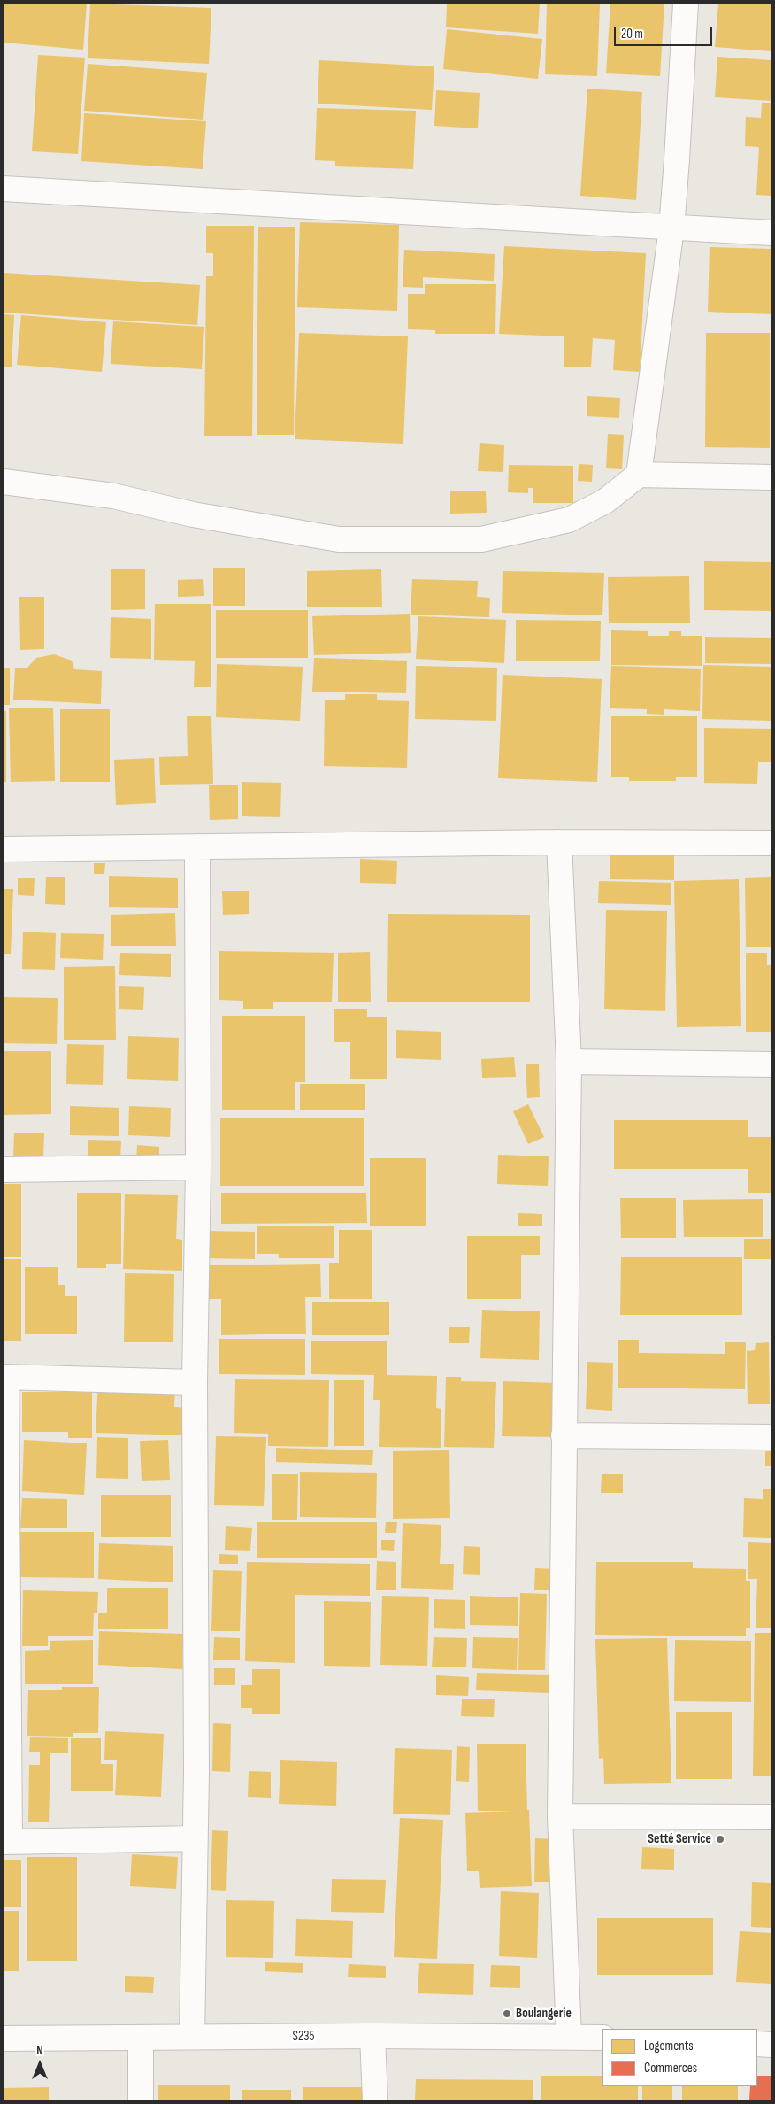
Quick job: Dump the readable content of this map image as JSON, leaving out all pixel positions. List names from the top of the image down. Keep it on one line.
{"streets":{"street":["S235"]},"places":["Setté Service","Boulangerie"],"legend":["Logements","Commerces"],"scale_bar":"20 m","north":"top"}
